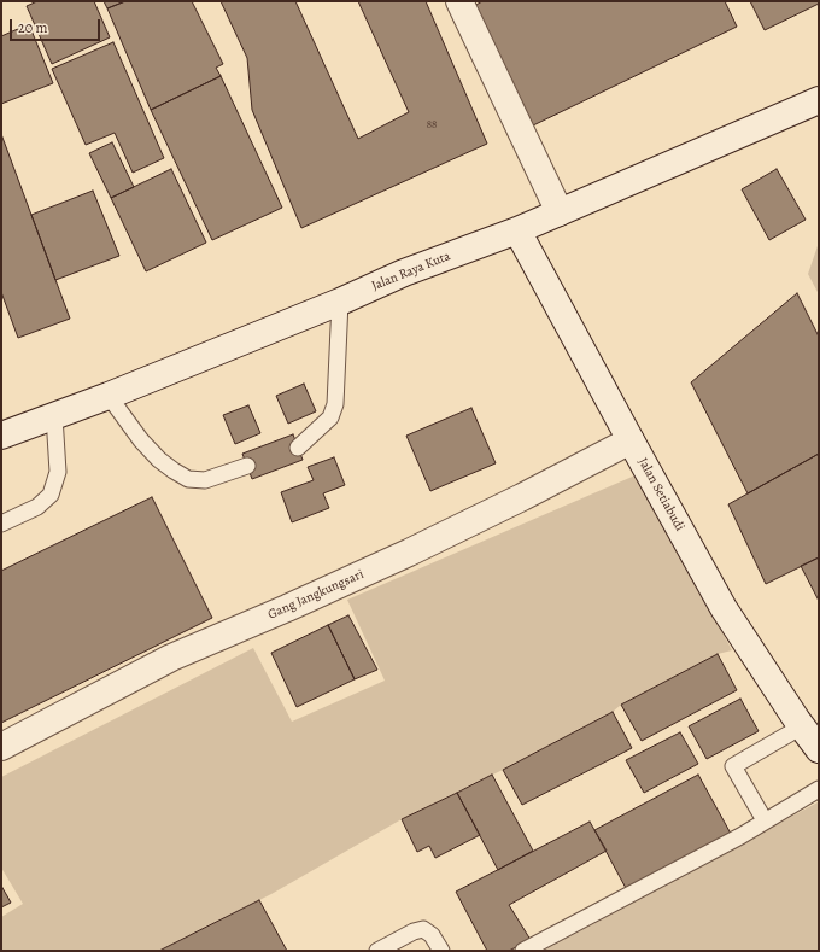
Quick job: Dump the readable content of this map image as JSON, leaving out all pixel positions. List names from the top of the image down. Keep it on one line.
{"streets":{"street":["Jalan Raya Kuta","Jalan Setiabudi","Gang Jangkungsari"]},"crossings":[["Jalan Raya Kuta","Jalan Setiabudi"],["Jalan Setiabudi","Gang Jangkungsari"]],"house_numbers":["88"],"scale_bar":"20 m"}
